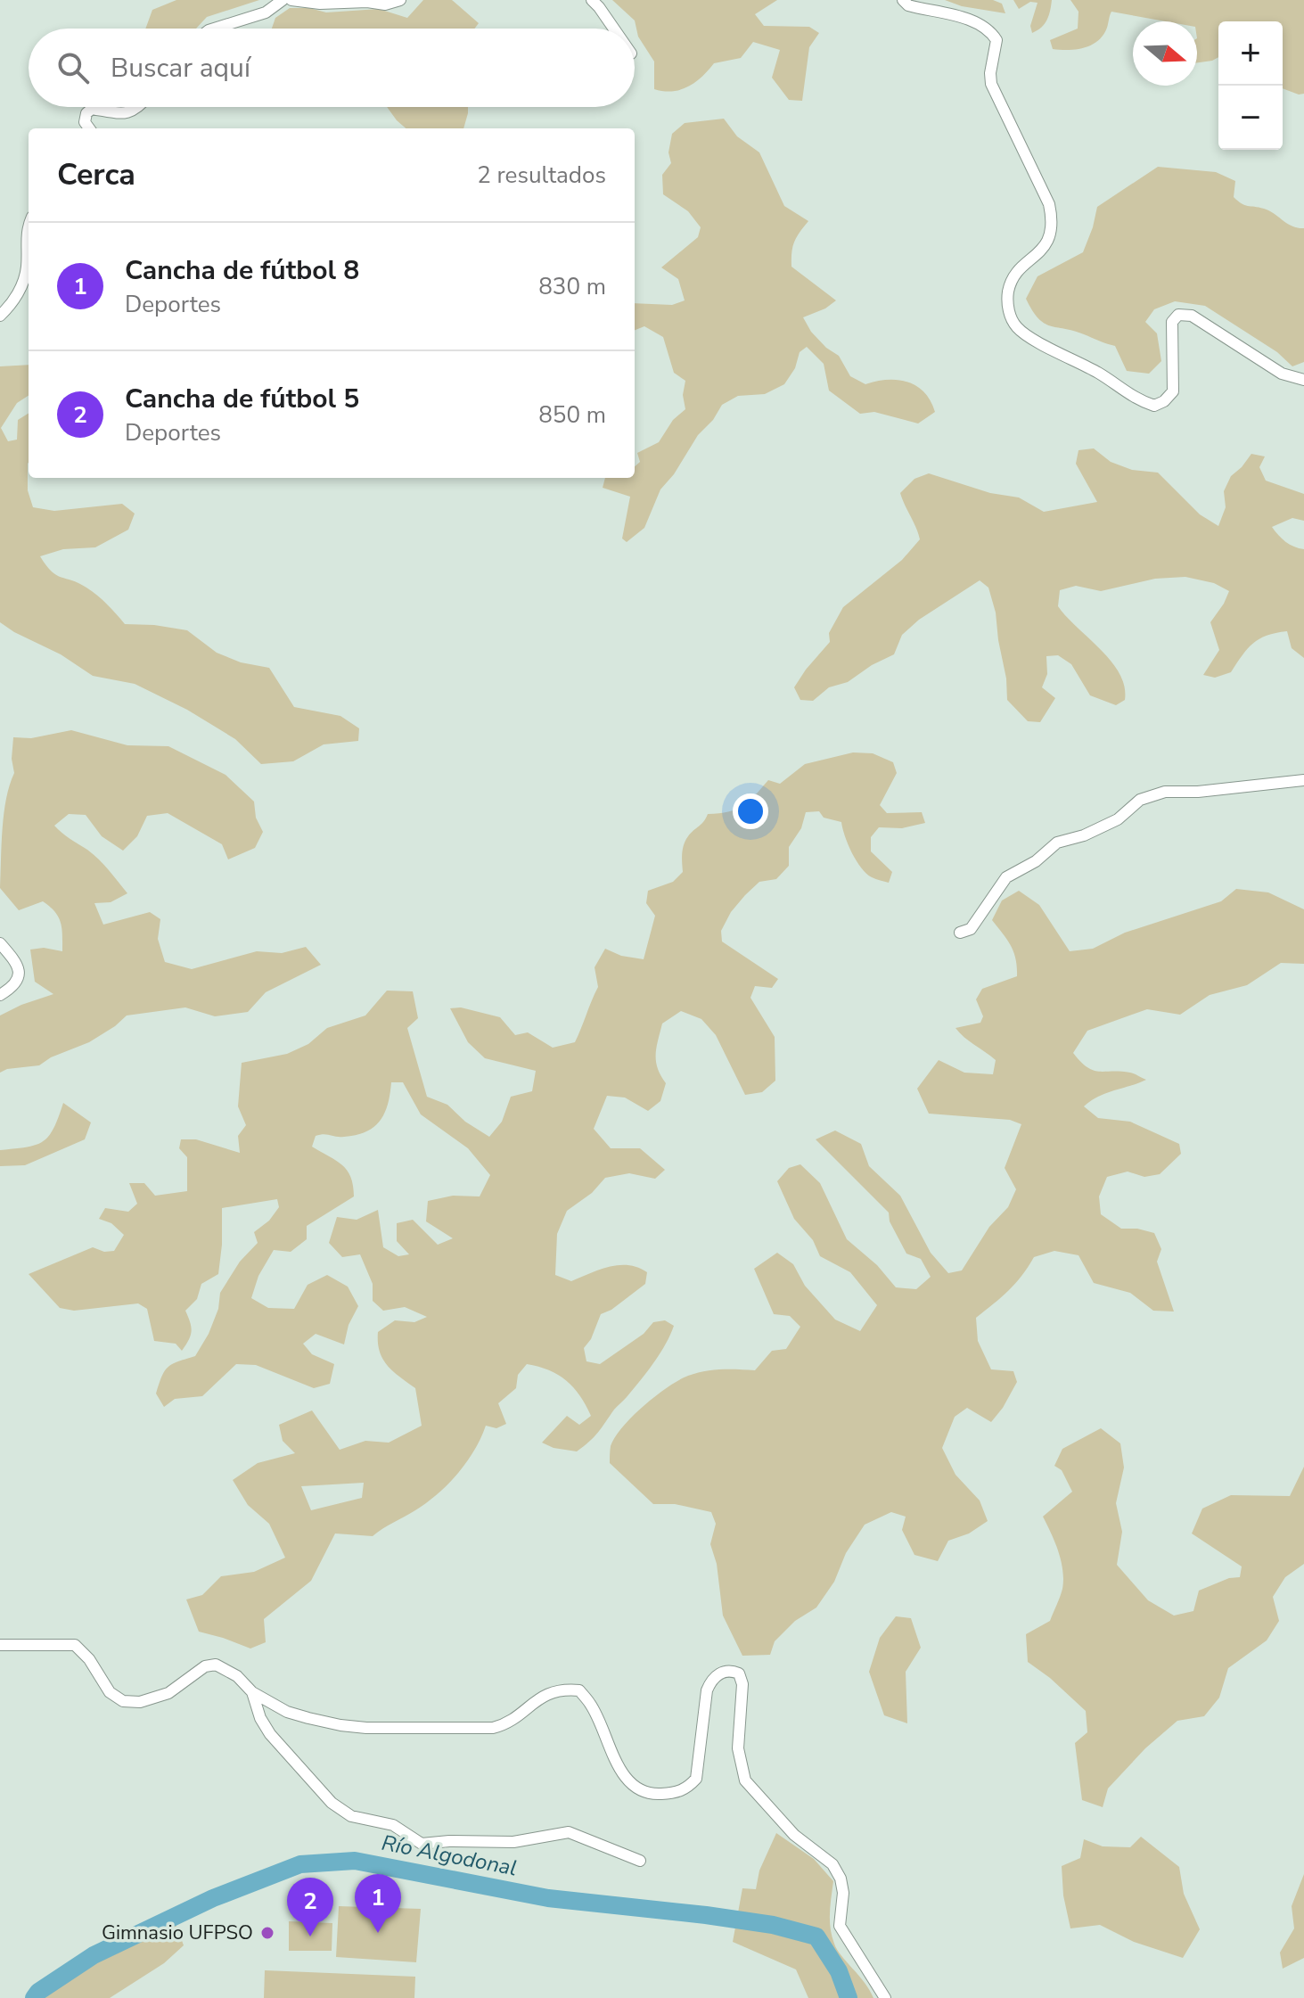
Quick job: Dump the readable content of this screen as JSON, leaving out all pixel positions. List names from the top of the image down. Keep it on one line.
{"water":["Río Algodonal"],"places":["Gimnasio UFPSO"],"north":"right","page":{"map_buttons":["+","−"],"search":"Buscar aquí","heading":["Cerca","2 resultados"],"list":[{"mark":"1","name":"Cancha de fútbol 8","note":"Deportes","value":"830 m"},{"mark":"2","name":"Cancha de fútbol 5","note":"Deportes","value":"850 m"}],"pins":["1","2"]}}
